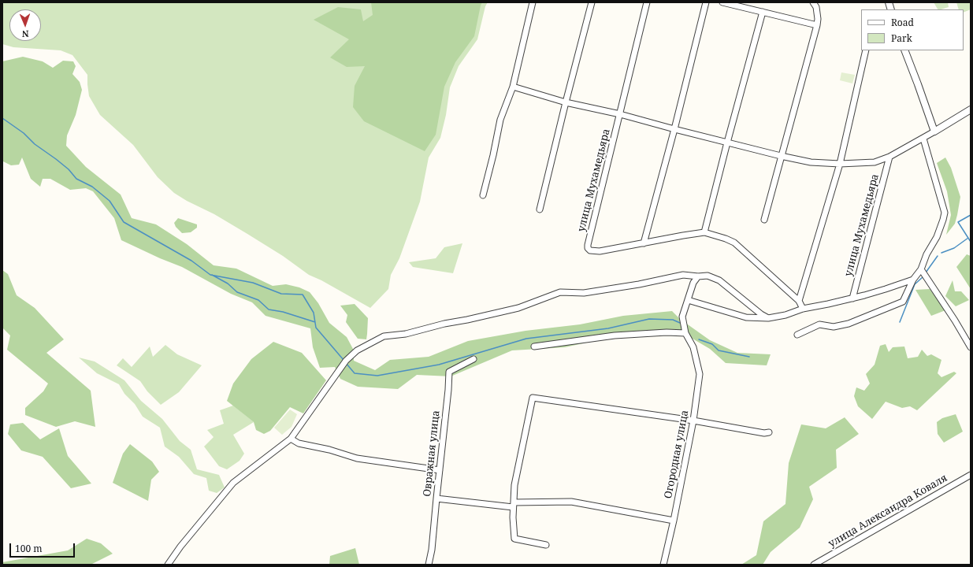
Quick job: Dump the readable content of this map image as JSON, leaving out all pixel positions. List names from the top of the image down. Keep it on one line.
{"streets":{"street":["улица Мухамедьяра","Овражная улица","Огородная улица","улица Александра Коваля"]},"legend":["Road","Park"],"scale_bar":"100 m","north":"bottom"}
